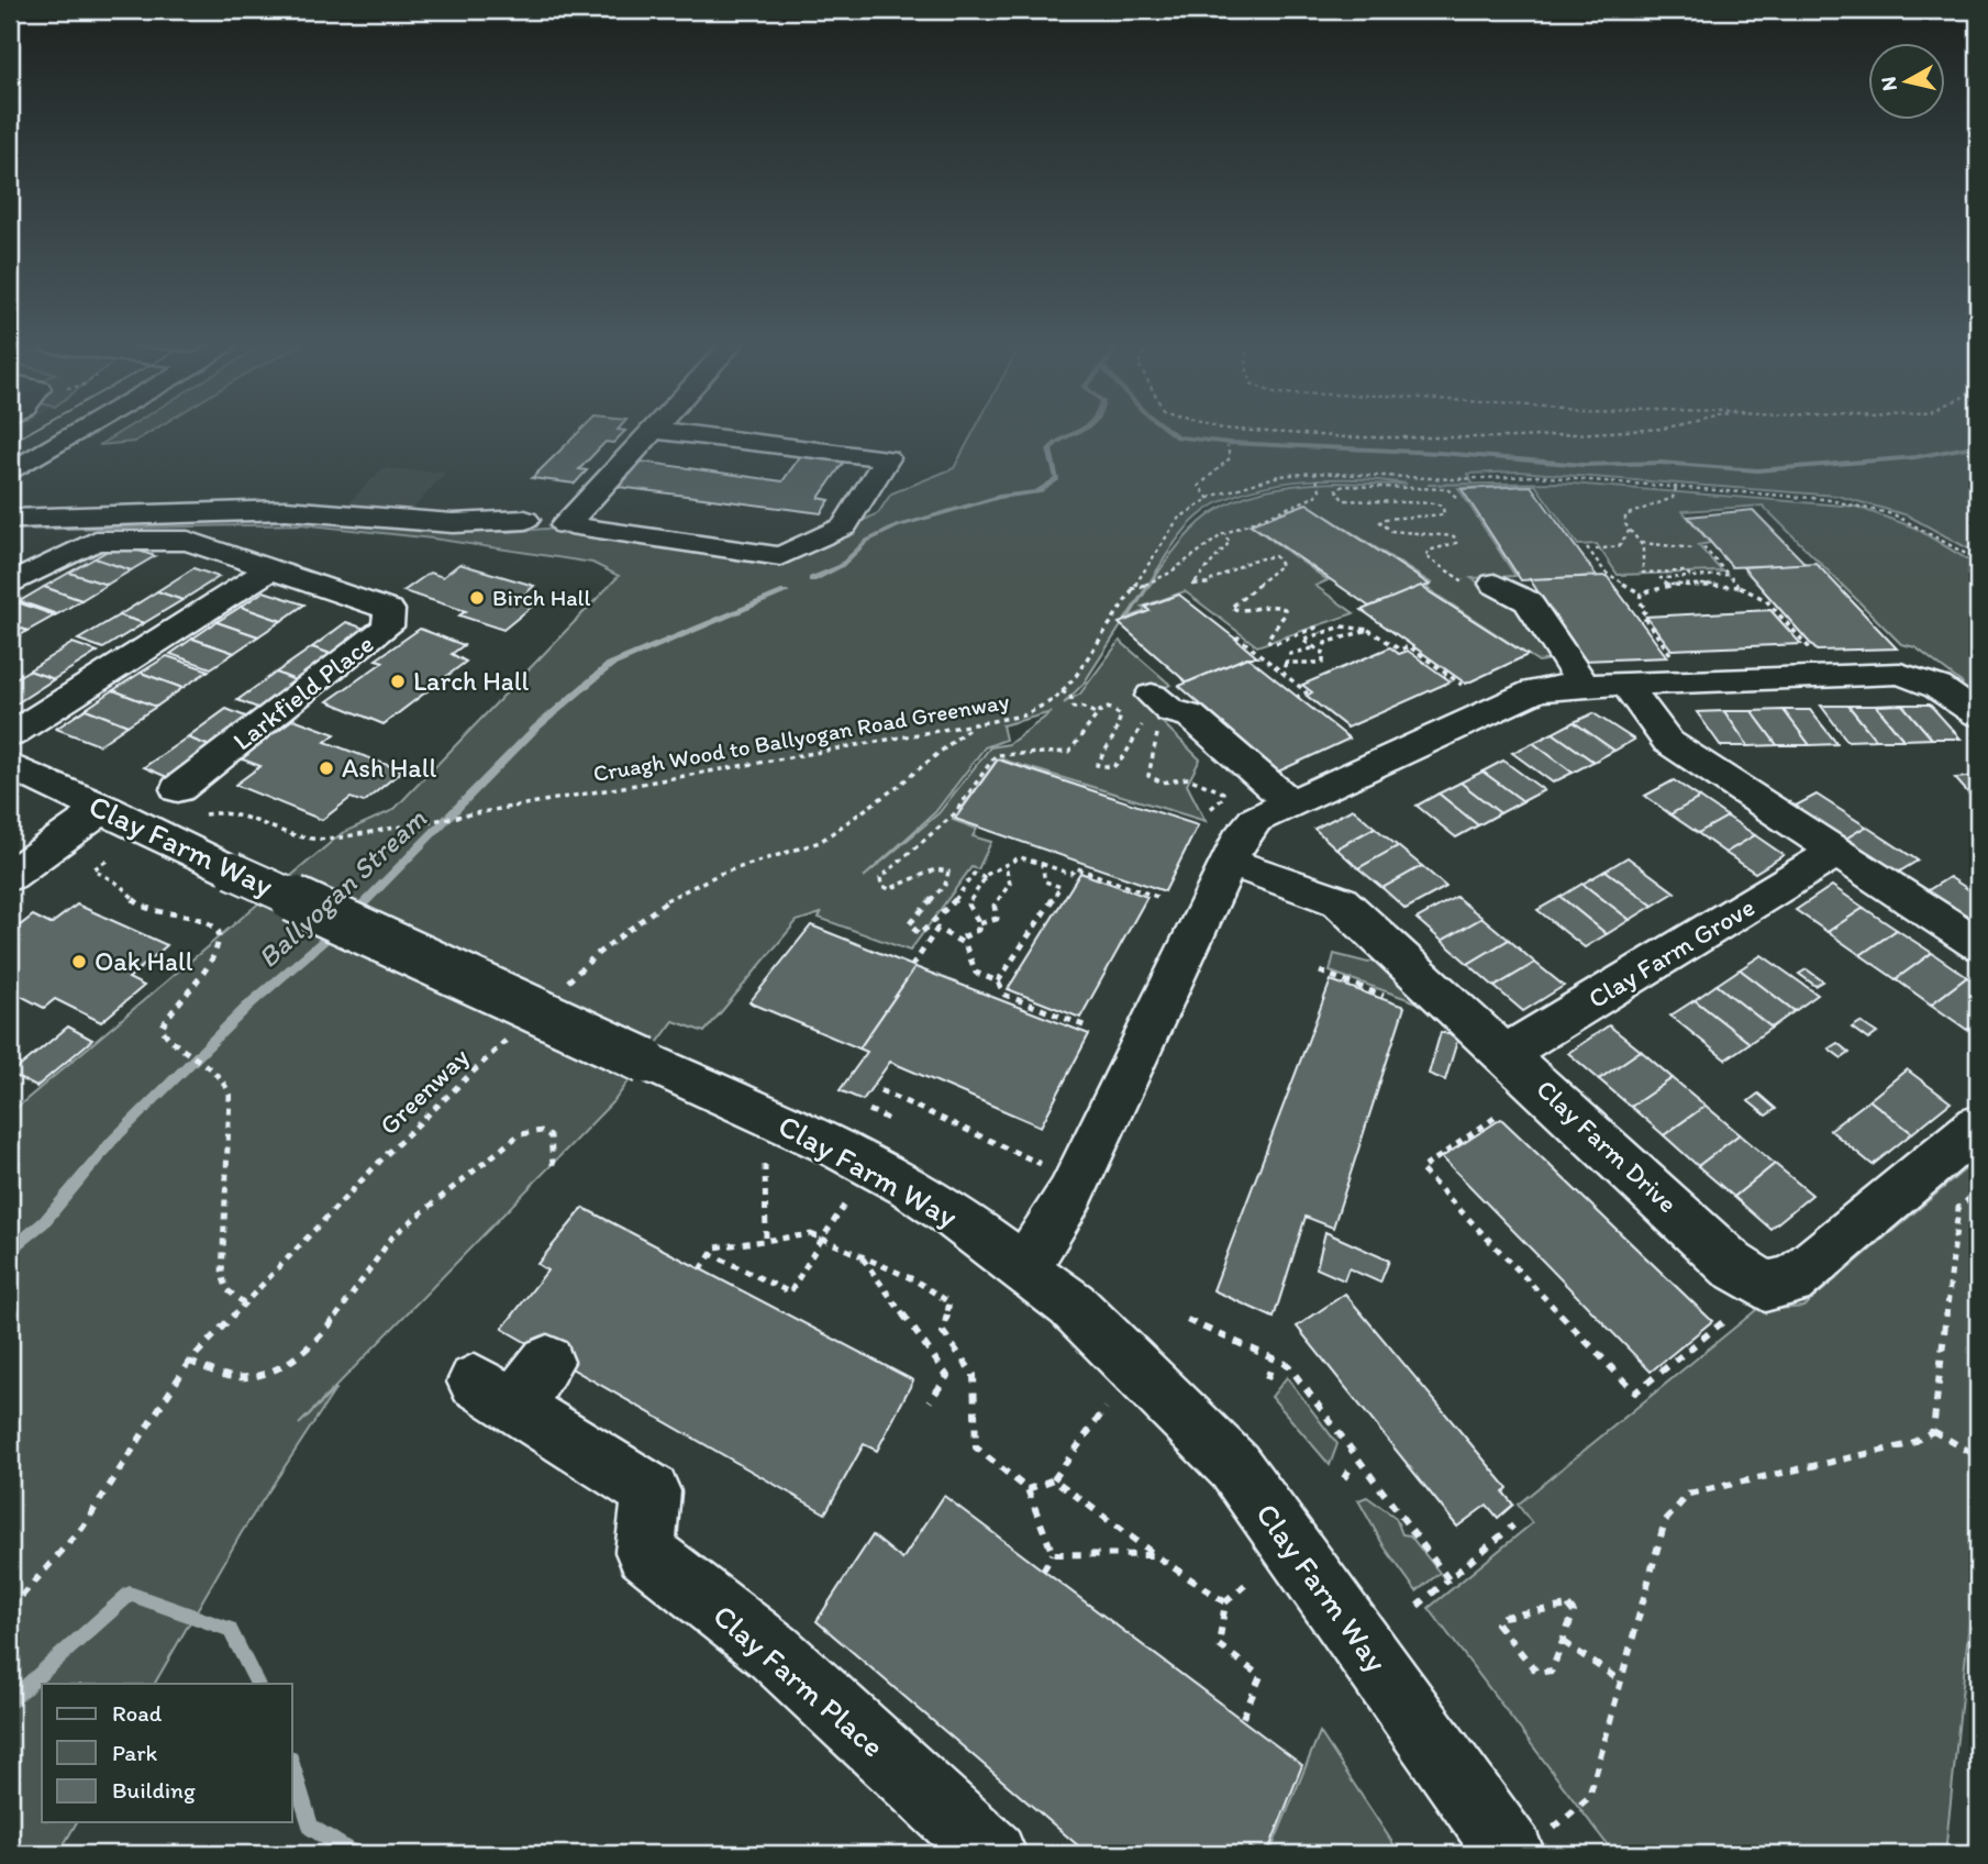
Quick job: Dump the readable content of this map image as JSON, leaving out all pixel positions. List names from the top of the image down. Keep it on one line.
{"streets":{"street":["Larkfield Place","Clay Farm Way","Clay Farm Grove","Clay Farm Drive","Clay Farm Place"],"path":["Cruagh Wood to Ballyogan Road Greenway","Greenway"]},"crossings":[["Cruagh Wood to Ballyogan Road Greenway","Clay Farm Way"],["Clay Farm Grove","Clay Farm Drive"]],"water":["Ballyogan Stream"],"places":["Birch Hall","Larch Hall","Ash Hall","Oak Hall"],"legend":["Road","Park","Building"],"north":"left"}
